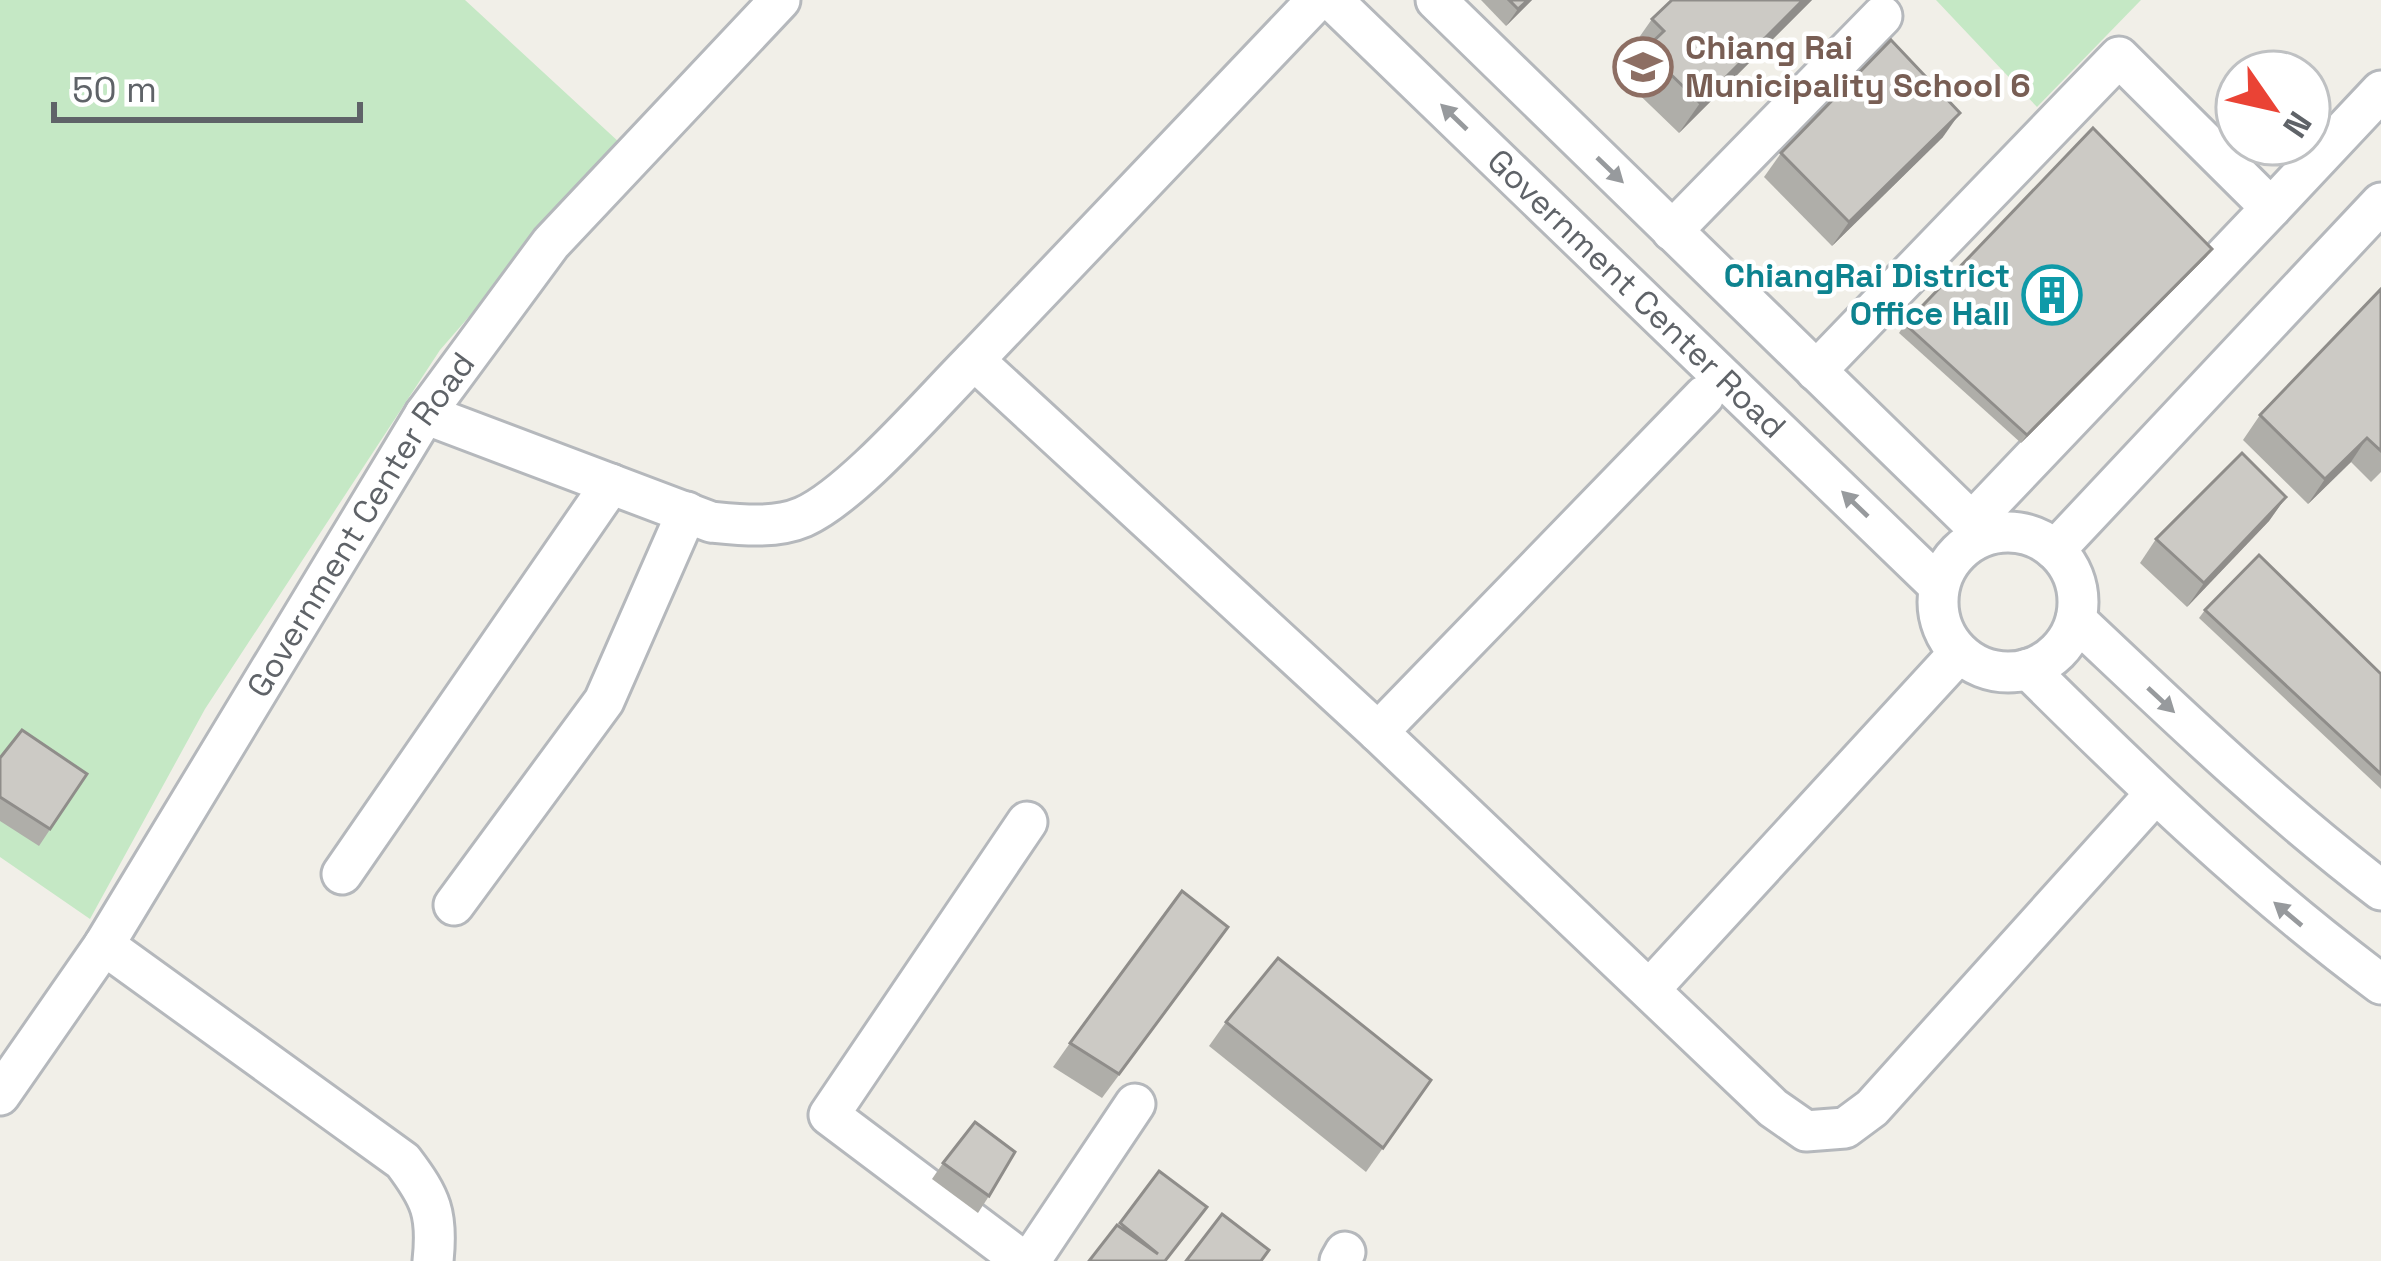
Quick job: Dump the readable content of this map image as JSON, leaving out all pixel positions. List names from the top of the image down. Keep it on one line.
{"streets":{"street":["Government Center Road"]},"places":{"school or university":["Chiang Rai Municipality School 6"],"building":["ChiangRai District Office Hall"]},"scale_bar":"50 m","north":"bottom right"}
